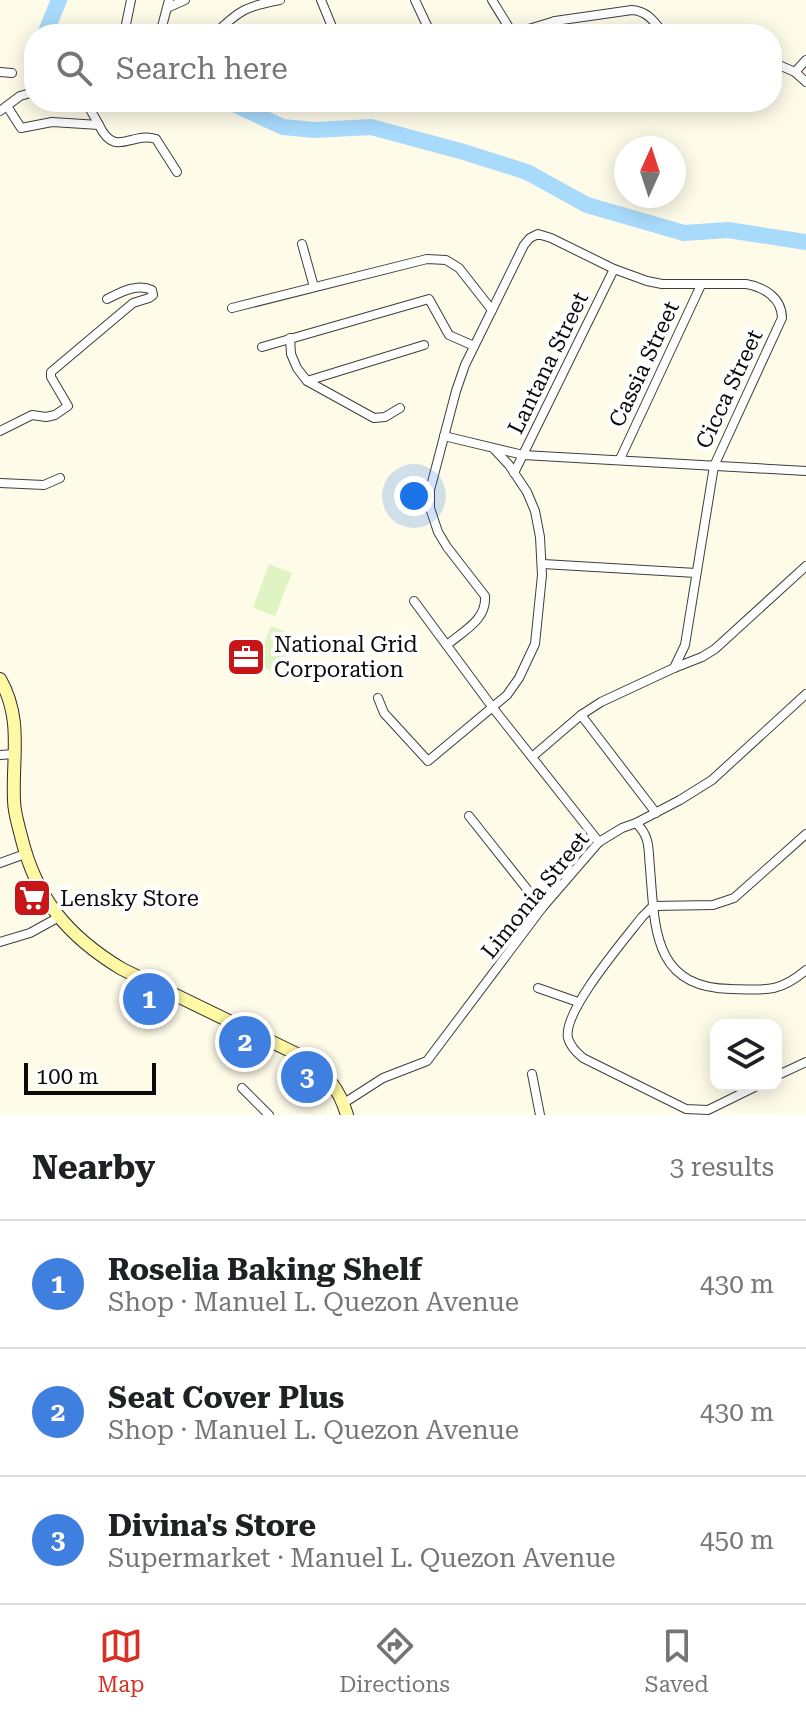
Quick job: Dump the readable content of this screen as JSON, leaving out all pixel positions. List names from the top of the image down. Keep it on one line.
{"streets":{"street":["Lantana Street","Cassia Street","Cicca Street","Limonia Street"]},"crossings":[["Lantana Street","Cicca Street"],["Cassia Street","Cicca Street"]],"places":{"office":["National Grid Corporation"],"supermarket":["Lensky Store"]},"scale_bar":"100 m","north":"top","page":{"search":"Search here","pins":["1","2","3"],"scale":"100 m","heading":["Nearby","3 results"],"list":[{"mark":"1","name":"Roselia Baking Shelf","note":"Shop · Manuel L. Quezon Avenue","value":"430 m"},{"mark":"2","name":"Seat Cover Plus","note":"Shop · Manuel L. Quezon Avenue","value":"430 m"},{"mark":"3","name":"Divina's Store","note":"Supermarket · Manuel L. Quezon Avenue","value":"450 m"}],"nav":["Map","Directions","Saved"]}}
